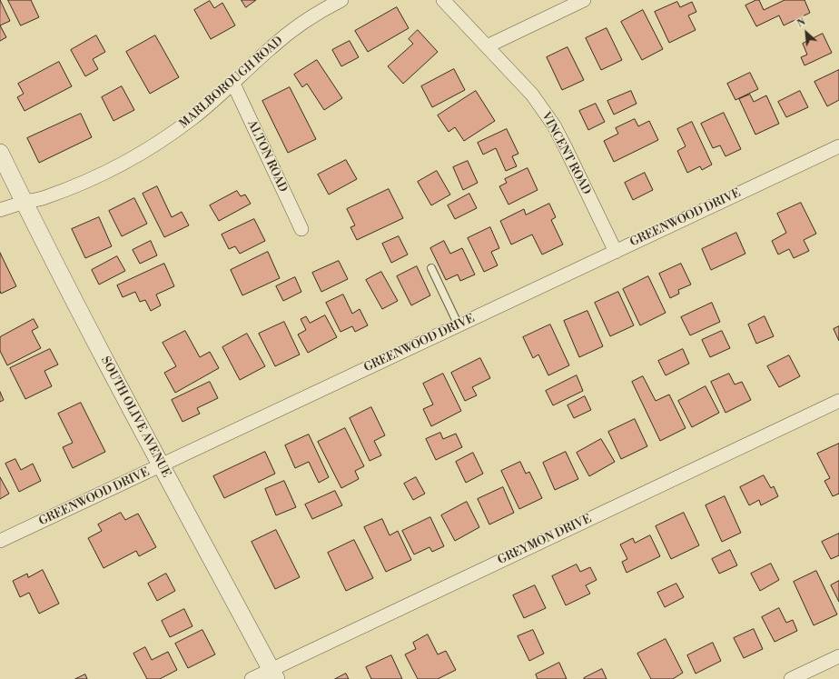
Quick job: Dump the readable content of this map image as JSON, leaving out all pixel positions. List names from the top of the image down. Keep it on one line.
{"streets":{"street":["MARLBOROUGH ROAD","VINCENT ROAD","ALTON ROAD","GREENWOOD DRIVE","SOUTH OLIVE AVENUE","GREYMON DRIVE"]},"crossings":[["MARLBOROUGH ROAD","ALTON ROAD"],["MARLBOROUGH ROAD","SOUTH OLIVE AVENUE"],["VINCENT ROAD","GREENWOOD DRIVE"],["GREENWOOD DRIVE","SOUTH OLIVE AVENUE"],["SOUTH OLIVE AVENUE","GREYMON DRIVE"]],"north":"top left"}
